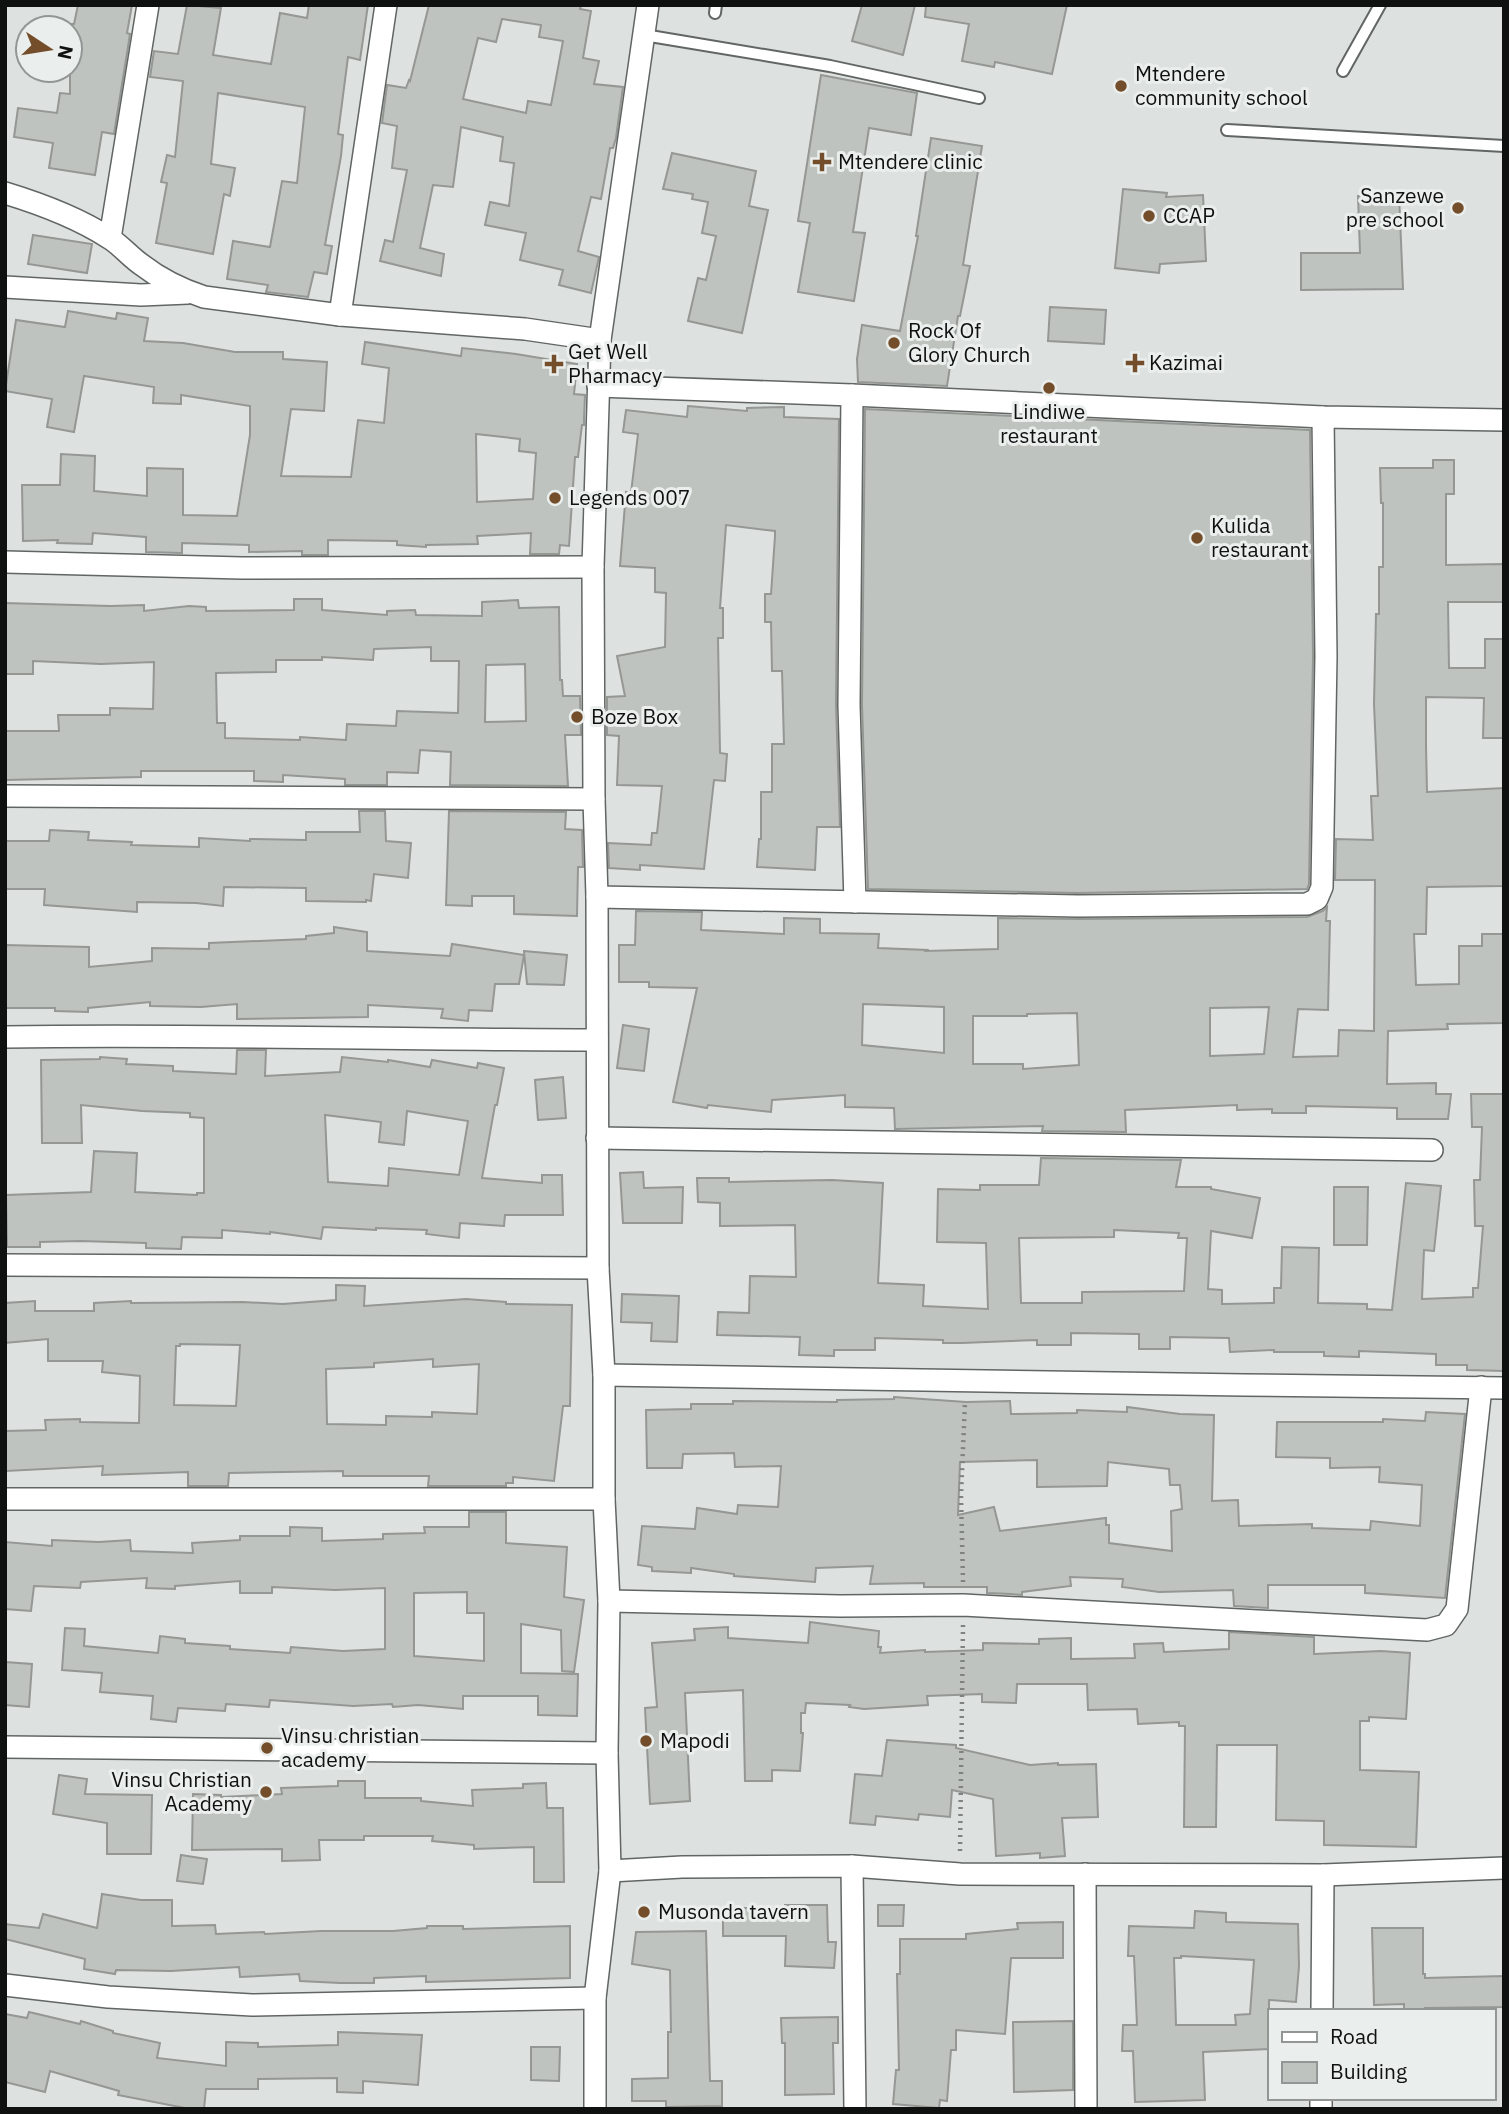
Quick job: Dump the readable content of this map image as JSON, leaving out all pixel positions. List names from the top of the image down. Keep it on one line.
{"places":{"other":["Mtendere community school","Sanzewe pre school","CCAP","Rock Of Glory Church","Lindiwe restaurant","Legends 007","Kulida restaurant","Boze Box","Mapodi","Vinsu christian academy","Vinsu Christian Academy","Musonda tavern"],"health":["Mtendere clinic","Kazimai","Get Well Pharmacy"]},"legend":["Road","Building"],"north":"right"}
